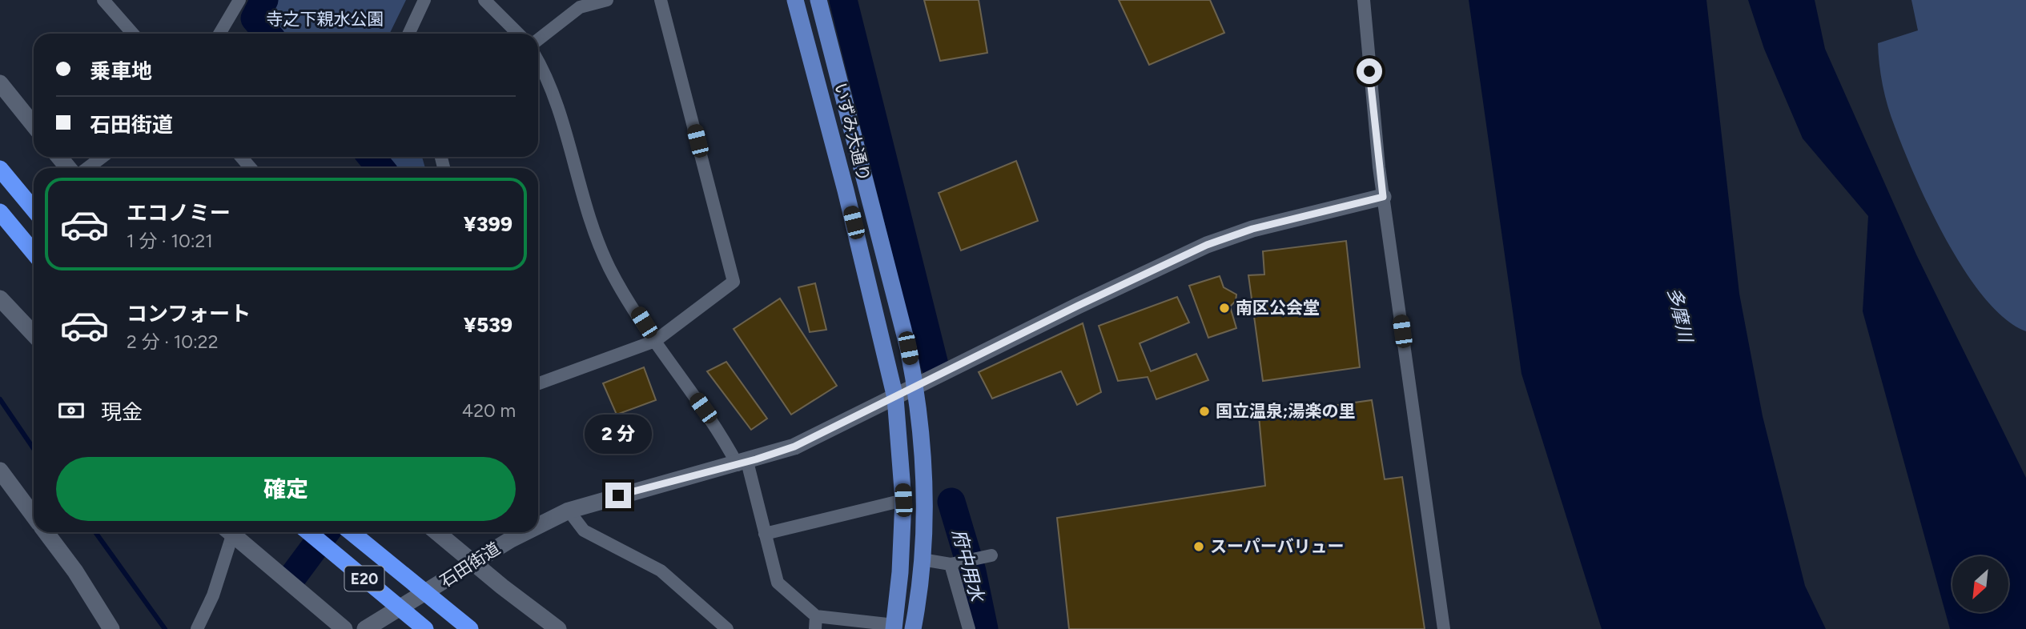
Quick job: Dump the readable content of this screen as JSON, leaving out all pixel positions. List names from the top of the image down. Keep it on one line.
{"streets":{"highway":["E20"],"main road":["いずみ大通り"],"street":["石田街道"]},"crossings":[["いずみ大通り","石田街道"]],"water":["多摩川","府中用水"],"parks":["寺之下親水公園"],"places":["南区公会堂","国立温泉;湯楽の里","スーパーバリュー"],"north":"bottom left","page":{"banner":["乗車地","石田街道"],"list":[{"name":"エコノミー","note":"1 分 · 10:21","value":"¥399"},{"name":"コンフォート","note":"2 分 · 10:22","value":"¥539"}],"pay":["現金","420 m"],"bubble":"2 分","buttons":"確定"}}
